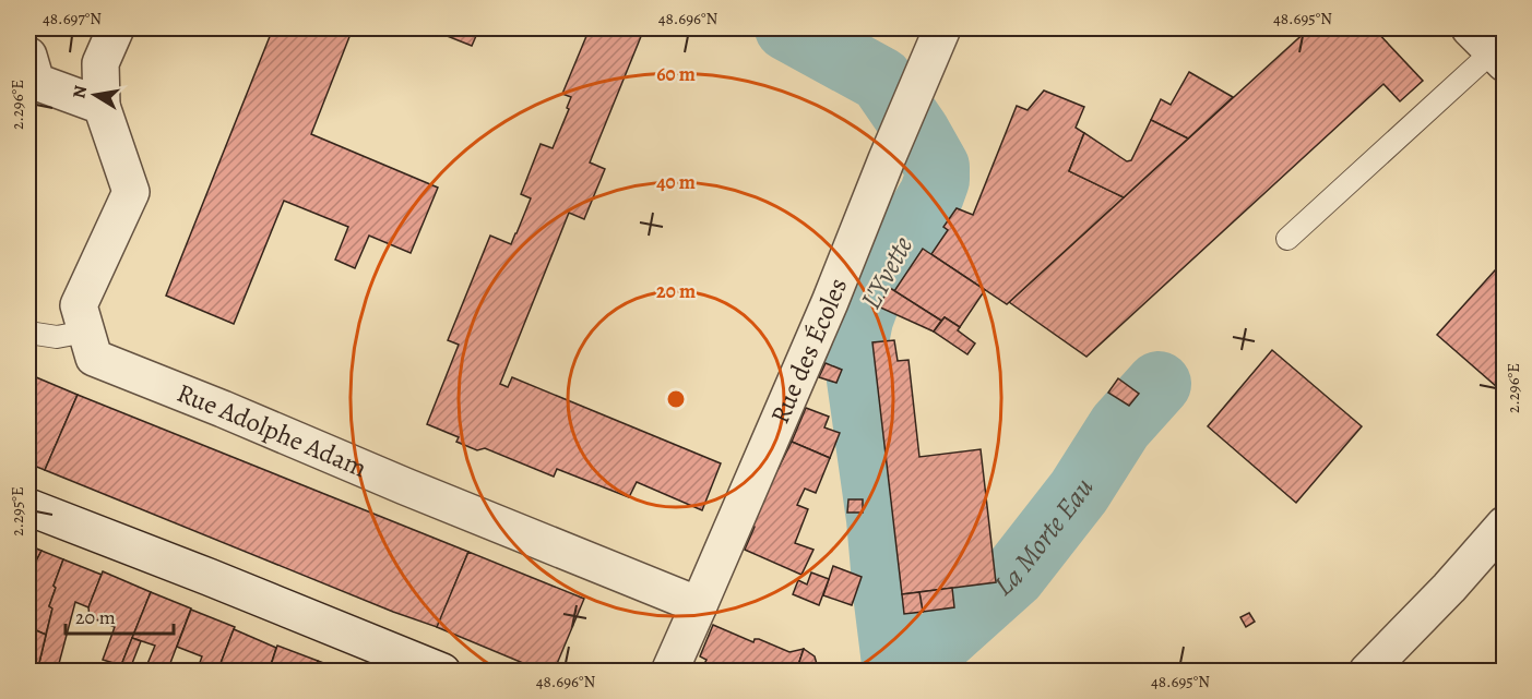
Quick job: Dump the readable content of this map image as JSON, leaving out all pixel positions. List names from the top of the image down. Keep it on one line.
{"streets":{"street":["Rue des Écoles","Rue Adolphe Adam"]},"crossings":[["Rue des Écoles","Rue Adolphe Adam"]],"water":["L'Yvette","La Morte Eau"],"scale_bar":"20 m","north":"left","coordinates":["48.697°N","48.696°N","48.695°N","2.296°E","2.295°E"],"rings":["60 m","40 m","20 m"]}
